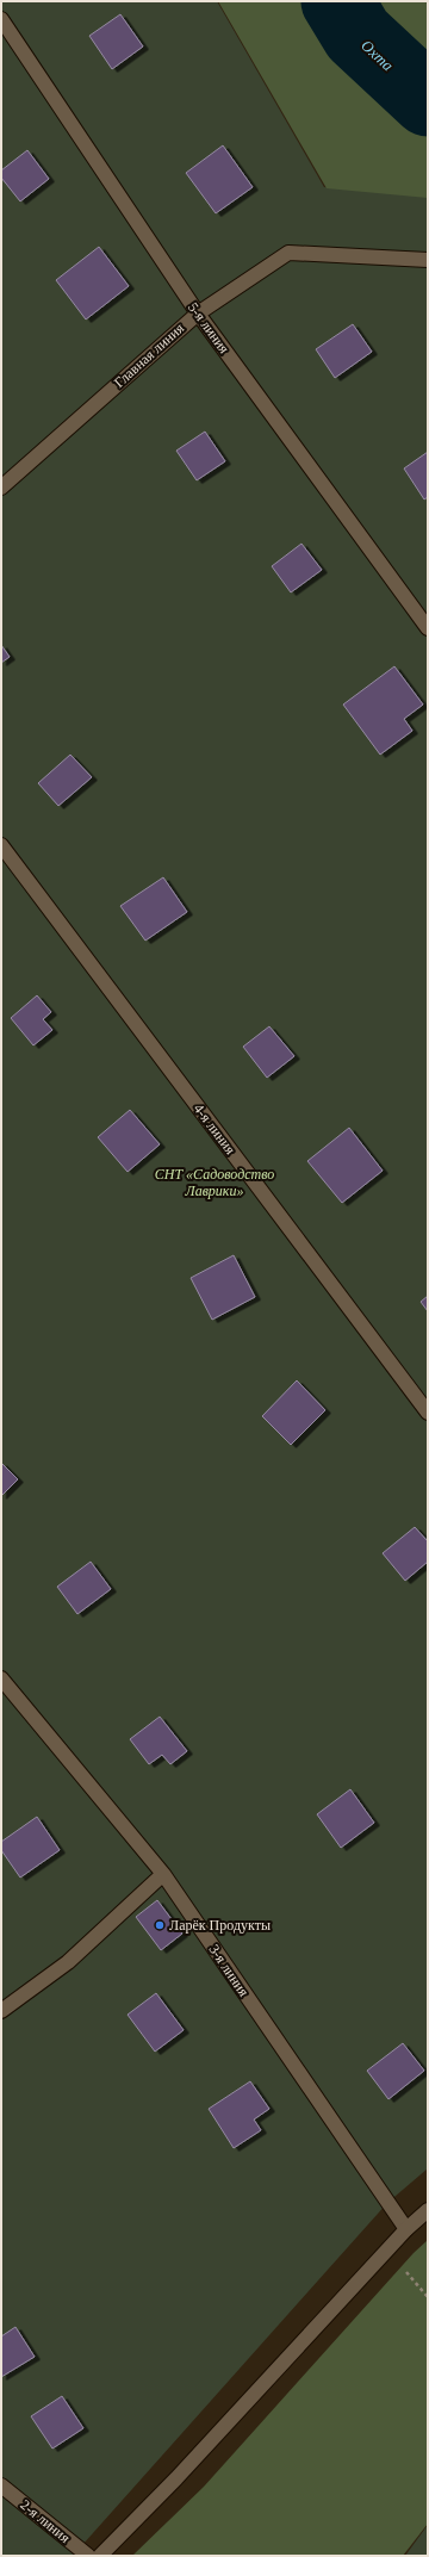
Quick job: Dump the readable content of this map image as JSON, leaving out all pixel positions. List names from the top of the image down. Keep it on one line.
{"streets":{"street":["5-я линия","Главная линия","4-я линия","3-я линия","2-я линия"]},"crossings":[["5-я линия","Главная линия"]],"water":["Охта"],"parks":["СНТ «Садоводство Лаврики»"],"places":["Ларёк Продукты"]}
